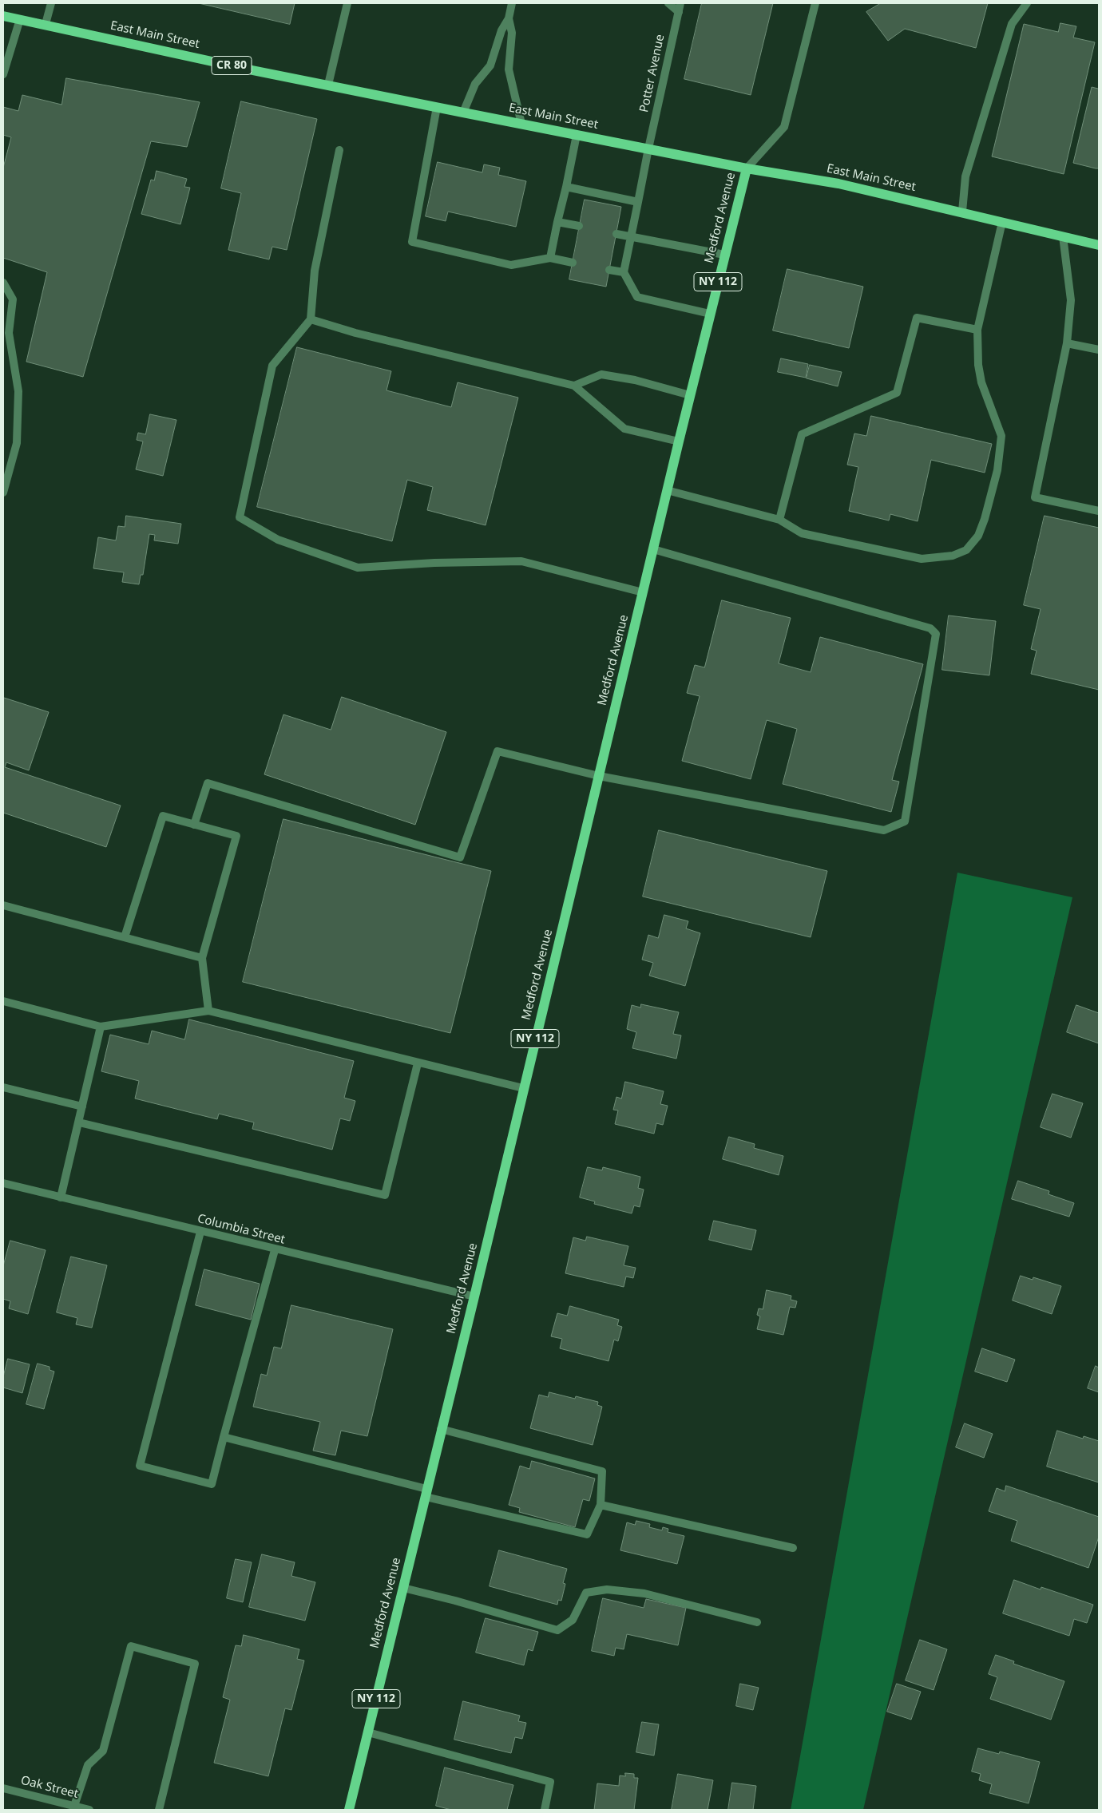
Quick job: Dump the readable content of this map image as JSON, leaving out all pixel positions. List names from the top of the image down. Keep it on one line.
{"streets":{"main road":["East Main Street","CR 80","Medford Avenue","NY 112"],"street":["Potter Avenue","Columbia Street","Oak Street"]},"crossings":[["East Main Street","Potter Avenue"],["East Main Street","Medford Avenue"],["Medford Avenue","Columbia Street"]]}
